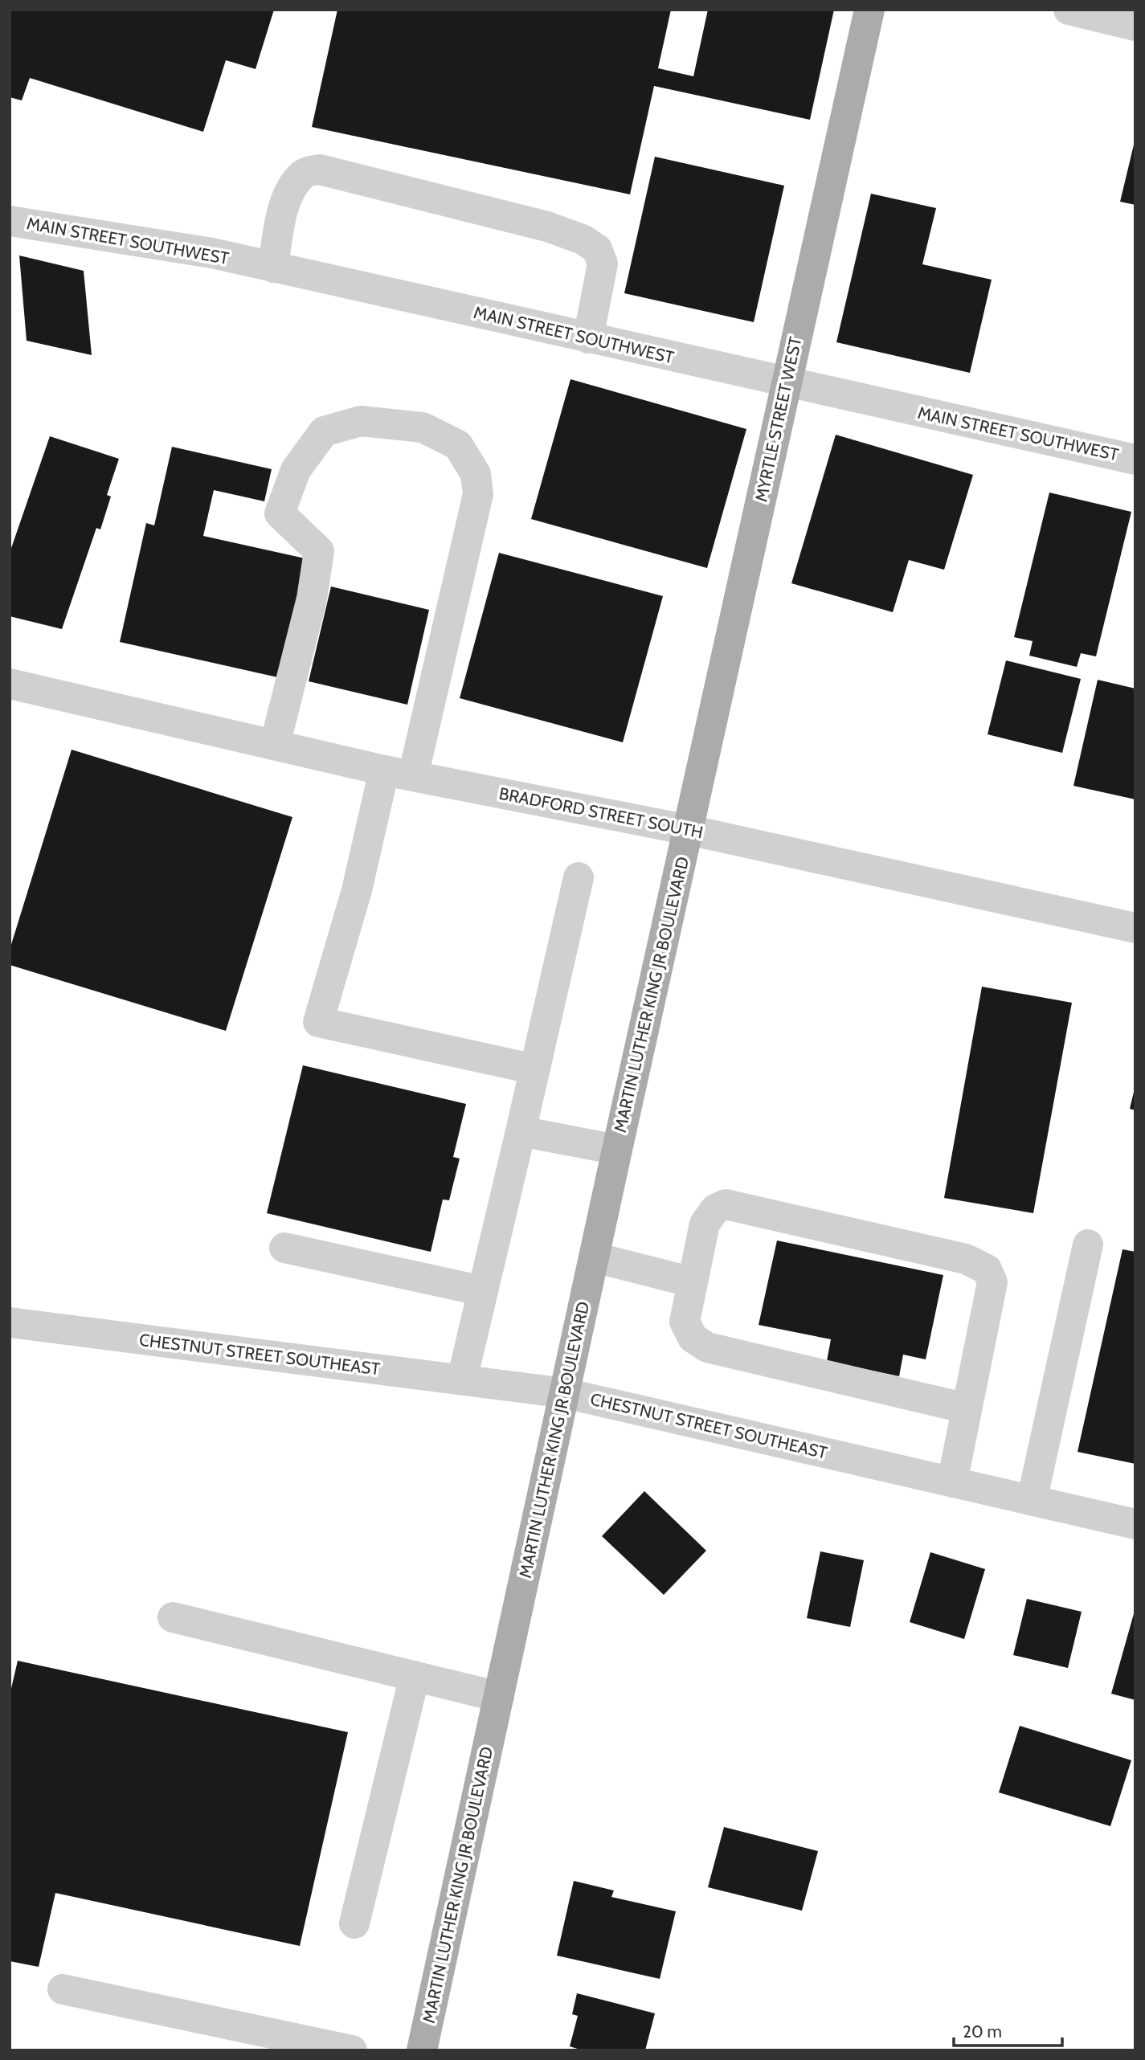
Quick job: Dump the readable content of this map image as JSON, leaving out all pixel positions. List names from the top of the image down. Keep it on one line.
{"streets":{"main road":["MYRTLE STREET WEST","MARTIN LUTHER KING JR BOULEVARD"],"street":["MAIN STREET SOUTHWEST","BRADFORD STREET SOUTH","CHESTNUT STREET SOUTHEAST"]},"crossings":[["MAIN STREET SOUTHWEST","MYRTLE STREET WEST"],["MYRTLE STREET WEST","BRADFORD STREET SOUTH"],["MYRTLE STREET WEST","MARTIN LUTHER KING JR BOULEVARD"],["BRADFORD STREET SOUTH","MARTIN LUTHER KING JR BOULEVARD"],["MARTIN LUTHER KING JR BOULEVARD","CHESTNUT STREET SOUTHEAST"]],"scale_bar":"20 m"}
